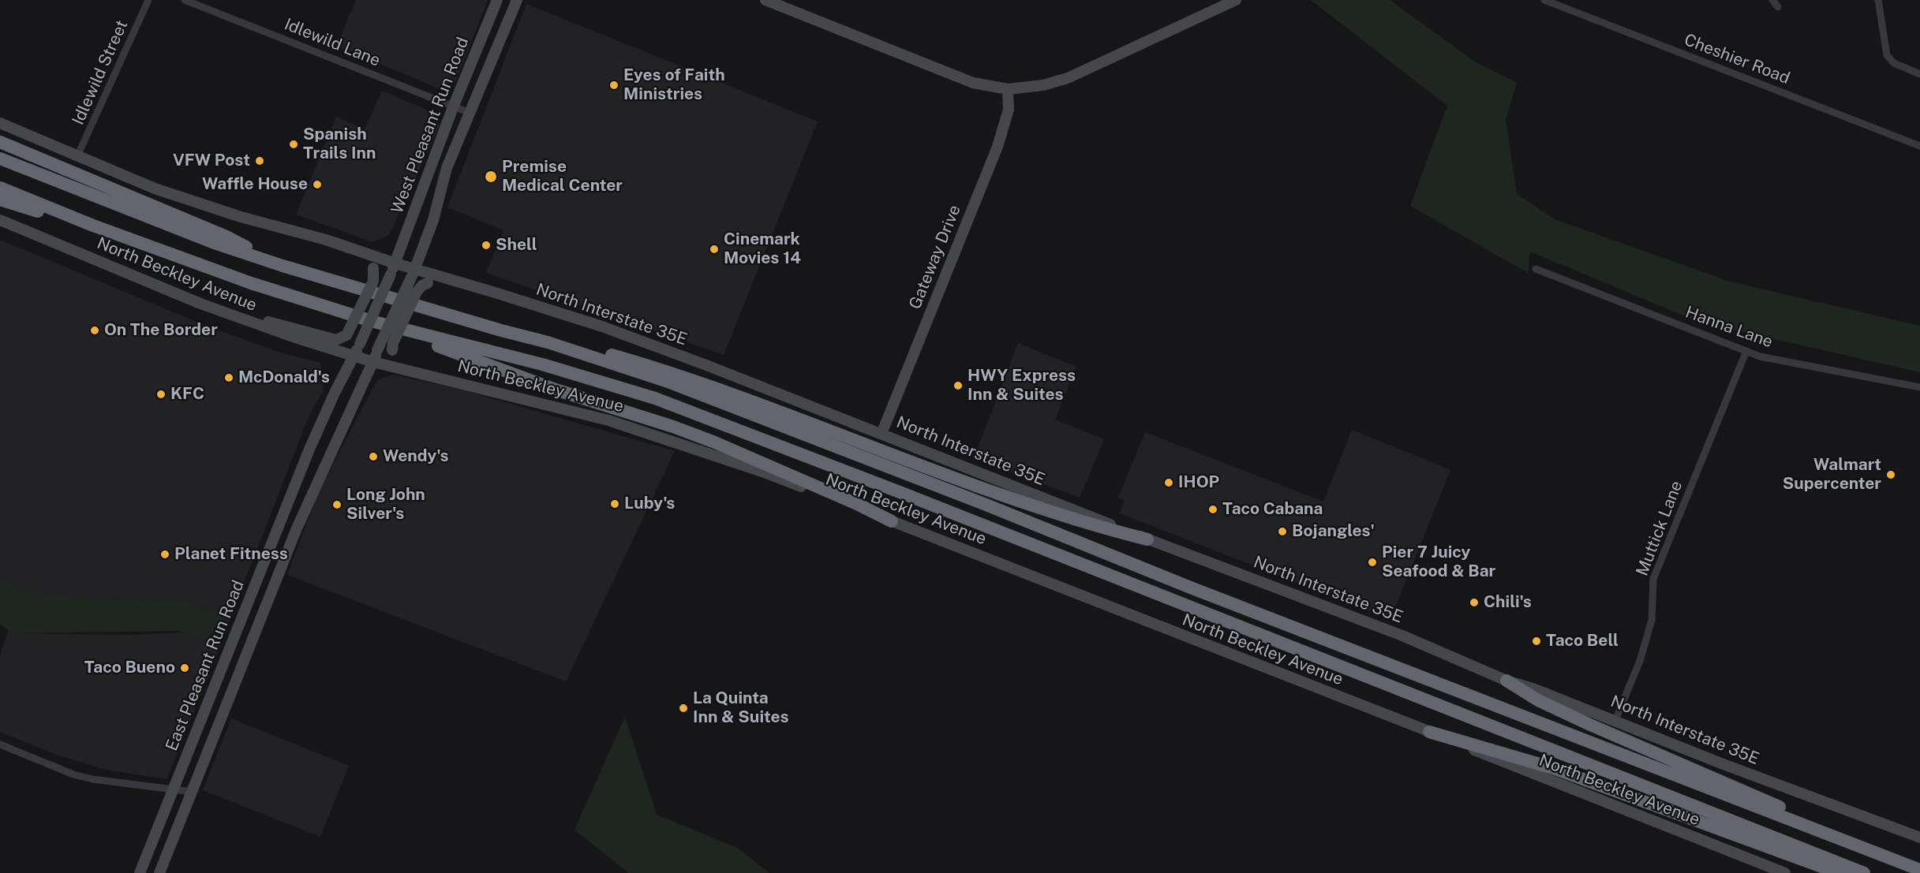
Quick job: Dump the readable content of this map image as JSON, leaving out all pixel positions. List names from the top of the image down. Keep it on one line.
{"streets":{"main road":["West Pleasant Run Road","Gateway Drive","North Beckley Avenue","North Interstate 35E","East Pleasant Run Road"],"street":["Idlewild Lane","Cheshier Road","Idlewild Street","Hanna Lane","Muttick Lane"]},"crossings":[["Idlewild Lane","West Pleasant Run Road"],["Idlewild Street","North Interstate 35E"],["West Pleasant Run Road","North Interstate 35E"],["West Pleasant Run Road","East Pleasant Run Road"],["Gateway Drive","North Interstate 35E"],["North Beckley Avenue","East Pleasant Run Road"],["North Interstate 35E","Muttick Lane"],["North Interstate 35E","East Pleasant Run Road"],["Hanna Lane","Muttick Lane"]],"places":["Eyes of Faith Ministries","Spanish Trails Inn","VFW Post","Premise Medical Center","Waffle House","Shell","Cinemark Movies 14","On The Border","McDonald's","HWY Express Inn & Suites","KFC","Wendy's","Walmart Supercenter","IHOP","Luby's","Long John Silver's","Taco Cabana","Bojangles'","Planet Fitness","Pier 7 Juicy Seafood & Bar","Chili's","Taco Bell","Taco Bueno","La Quinta Inn & Suites"]}
